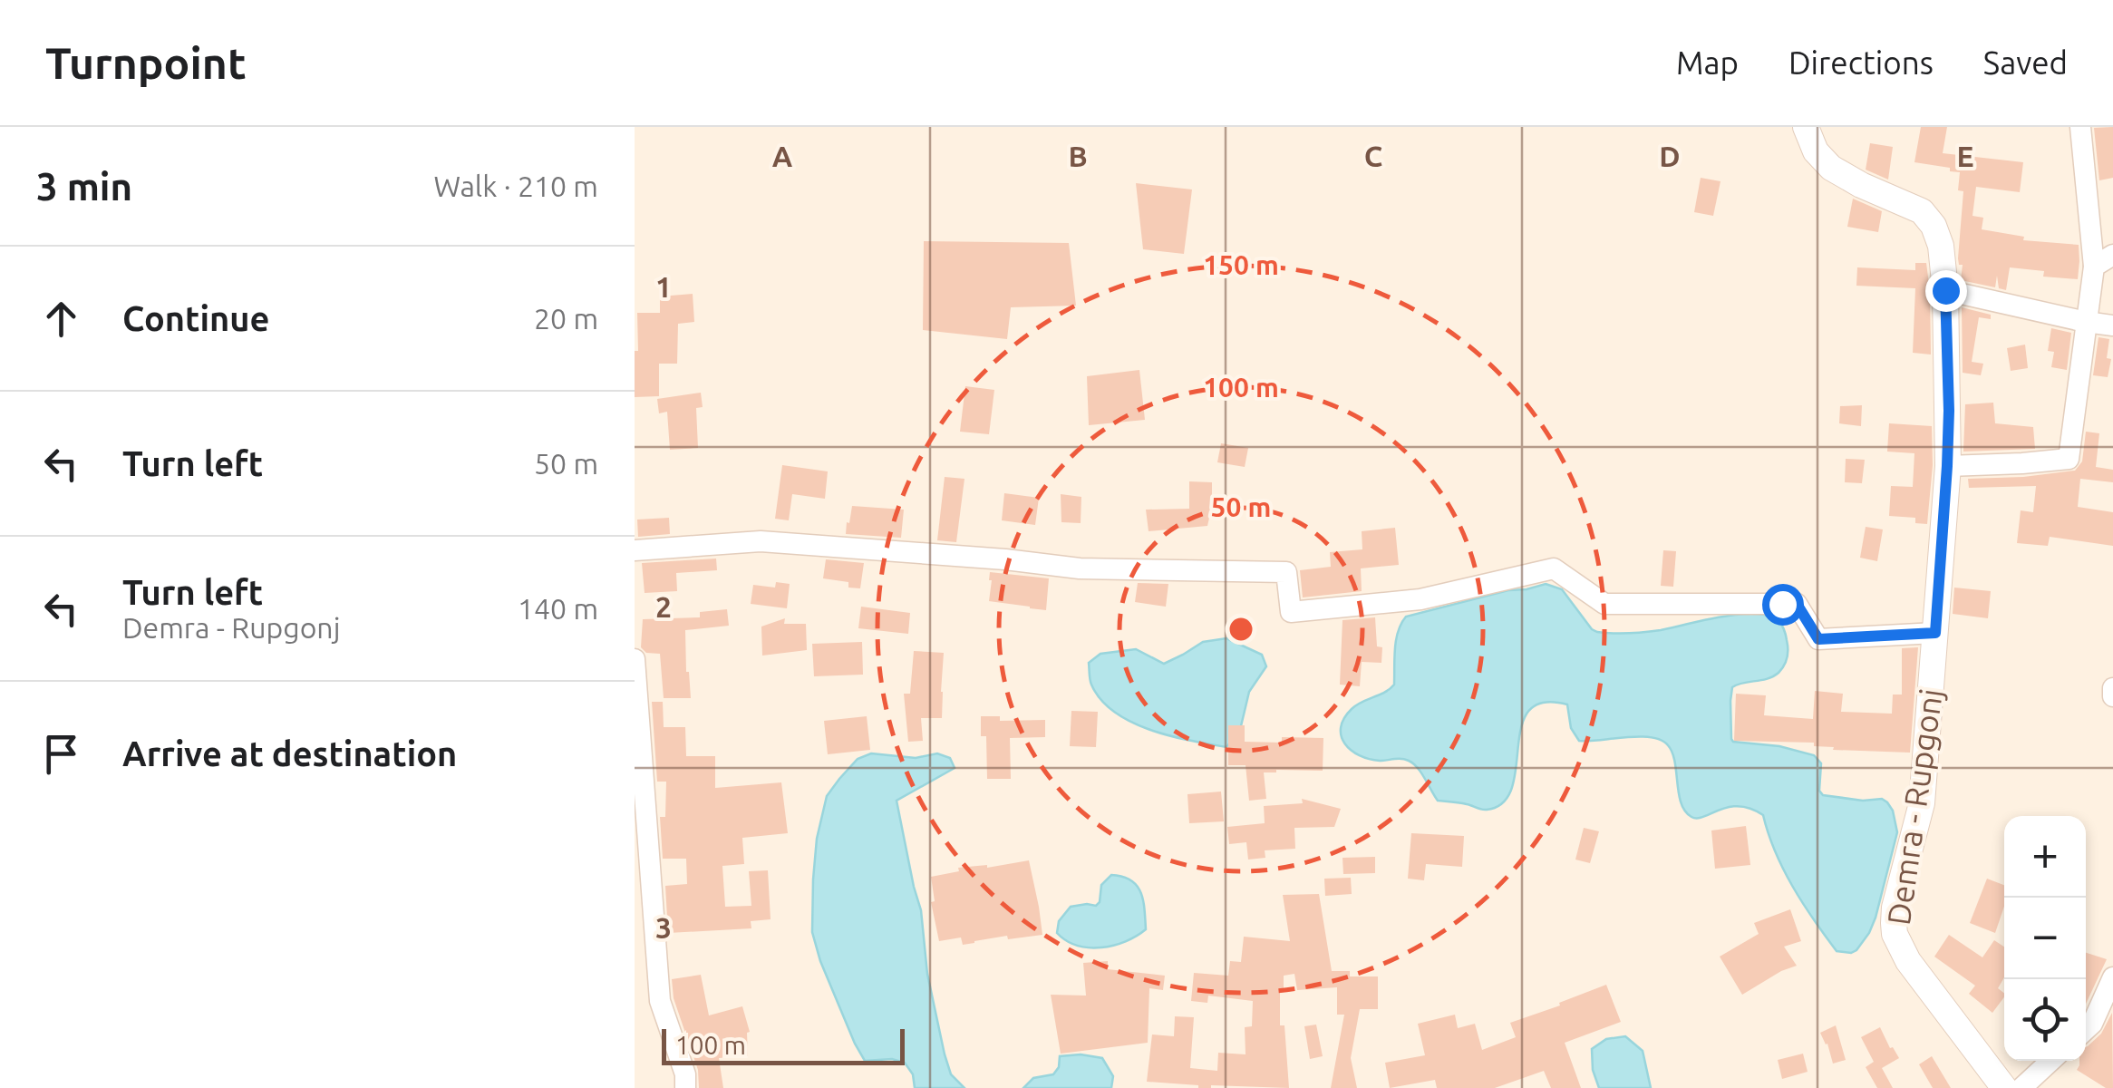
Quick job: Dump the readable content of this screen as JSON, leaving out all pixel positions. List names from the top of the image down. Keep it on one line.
{"streets":{"street":["Demra - Rupgonj"]},"scale_bar":"100 m","page":{"header":"Turnpoint","nav":["Map","Directions","Saved"],"heading":["3 min","Walk · 210 m"],"list":[["Continue","20 m"],["Turn left","50 m"],["Turn left","Demra - Rupgonj","140 m"],"Arrive at destination"],"map_buttons":["+","−"],"scale":"100 m"},"grid":{"columns":["A","B","C","D","E"],"rows":["1","2","3"]},"rings":["150 m","100 m","50 m"]}
